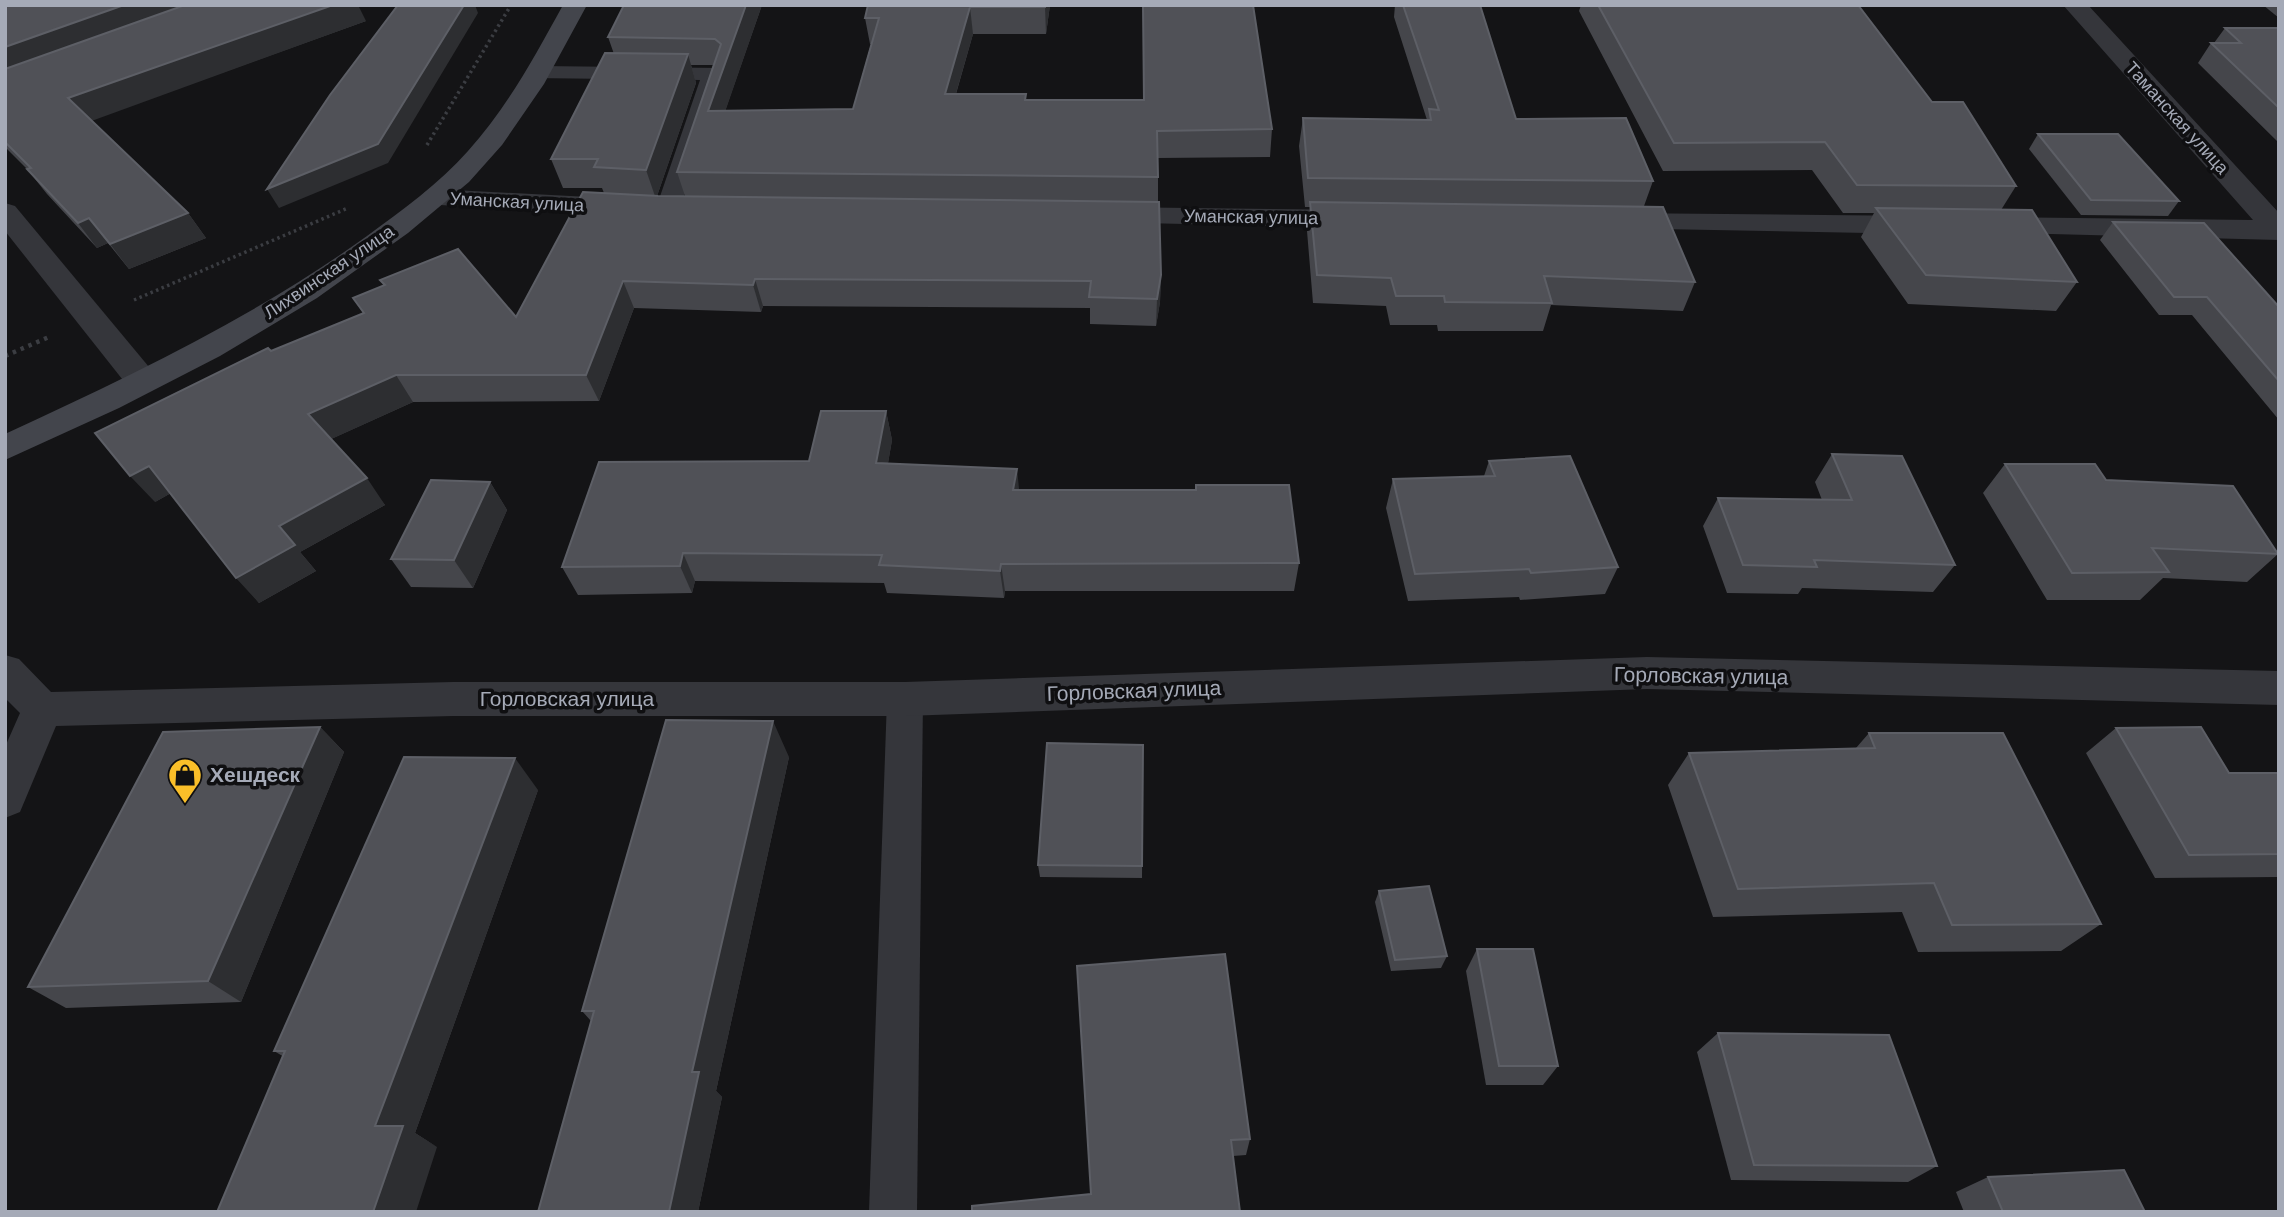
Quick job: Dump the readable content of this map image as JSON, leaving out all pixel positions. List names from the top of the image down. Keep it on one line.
{"streets":{"main road":["Лихвинская улица"],"street":["Таманская улица","Уманская улица","Горловская улица"]},"crossings":[["Уманская улица","Лихвинская улица"]],"places":{"shop":["Хешдеск"]}}
